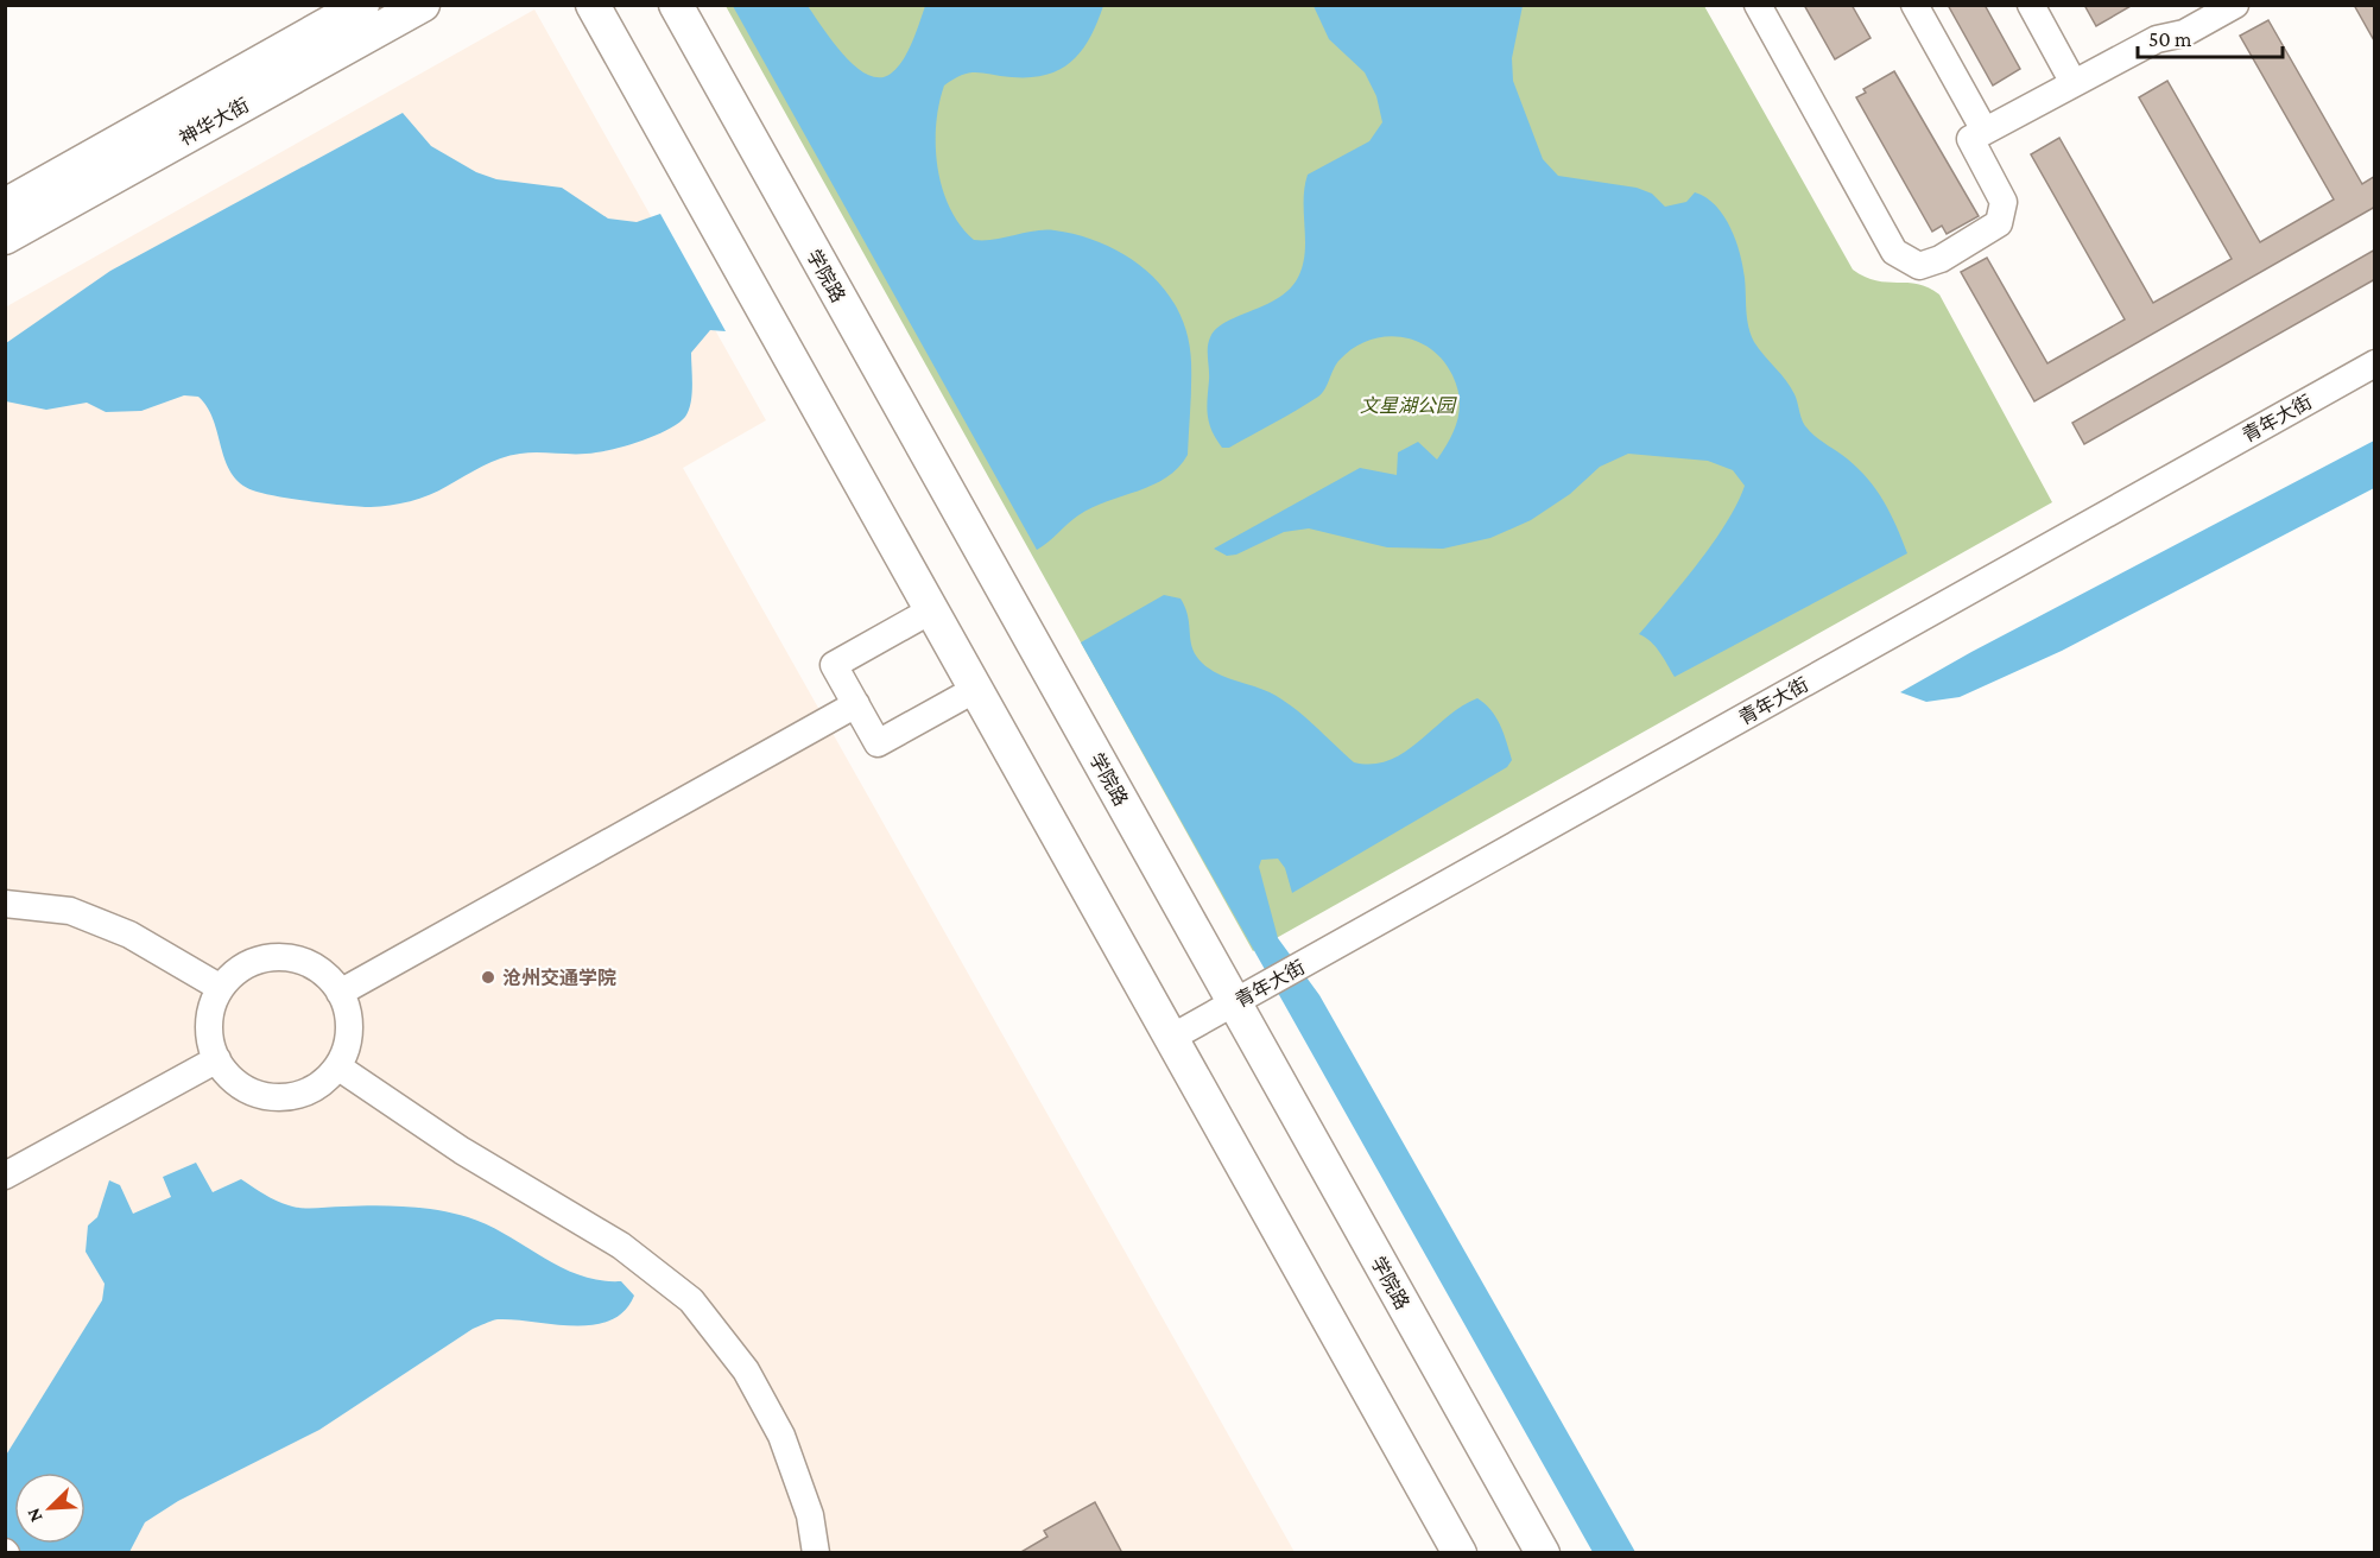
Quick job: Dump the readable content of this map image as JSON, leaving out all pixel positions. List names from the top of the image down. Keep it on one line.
{"streets":{"main road":["神华大街","学院路"],"street":["青年大街"]},"crossings":[["学院路","青年大街"]],"parks":["文星湖公园"],"places":["沧州交通学院"],"scale_bar":"50 m","north":"bottom left"}
